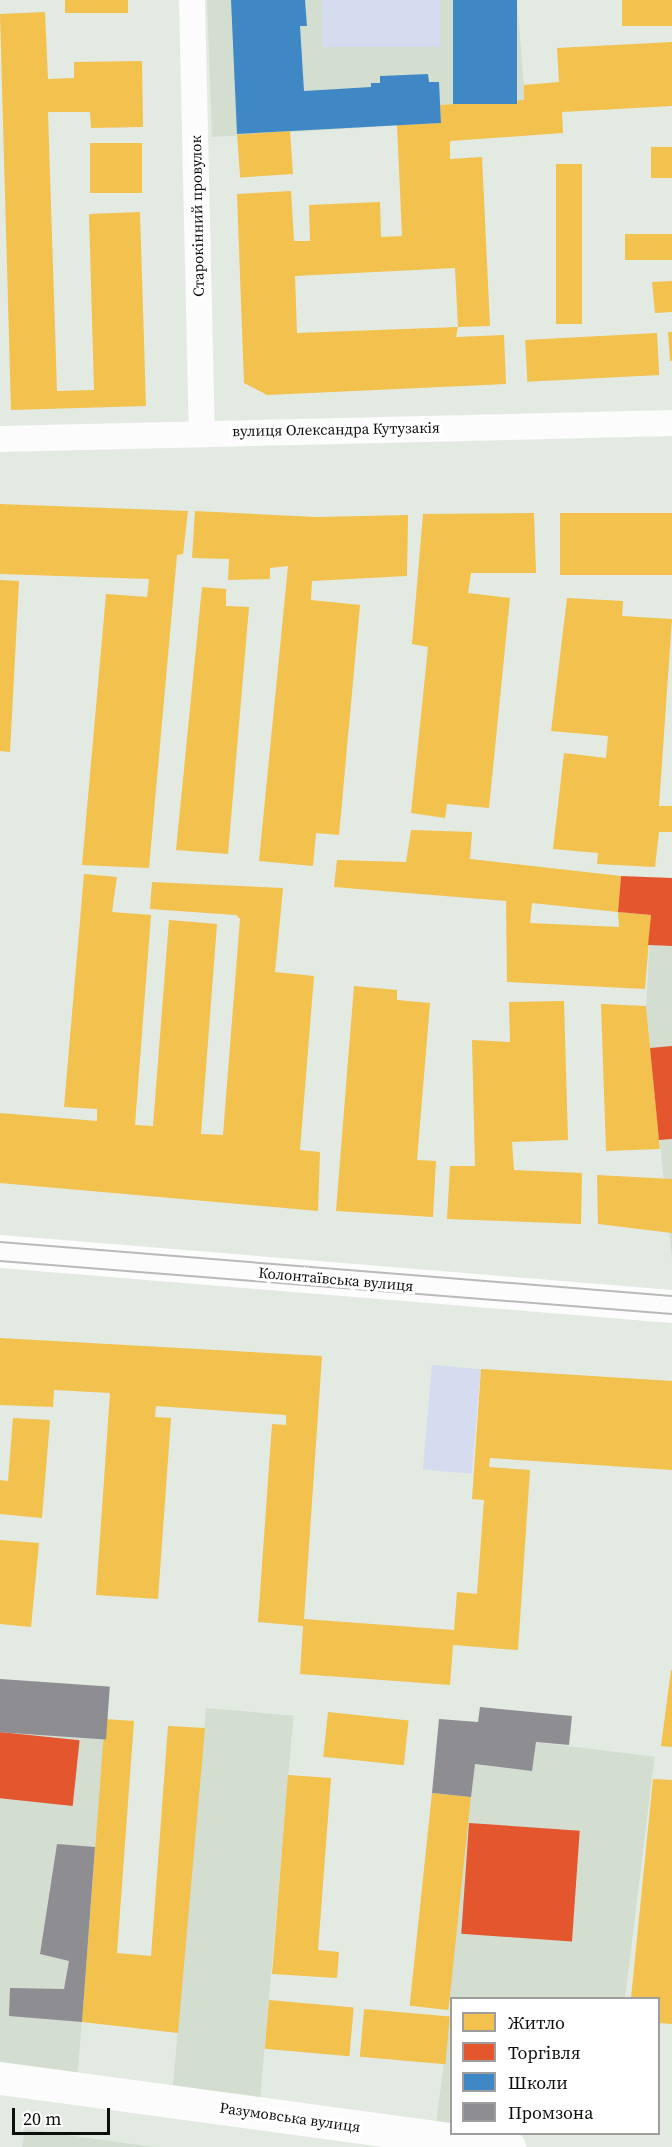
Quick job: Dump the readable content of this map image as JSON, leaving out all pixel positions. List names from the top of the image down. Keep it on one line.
{"streets":{"main road":["Колонтаївська вулиця","Разумовська вулиця"],"street":["Старокінний провулок","вулиця Олександра Кутузакія"]},"crossings":[["Старокінний провулок","вулиця Олександра Кутузакія"]],"legend":["Житло","Торгівля","Школи","Промзона"],"scale_bar":"20 m"}
